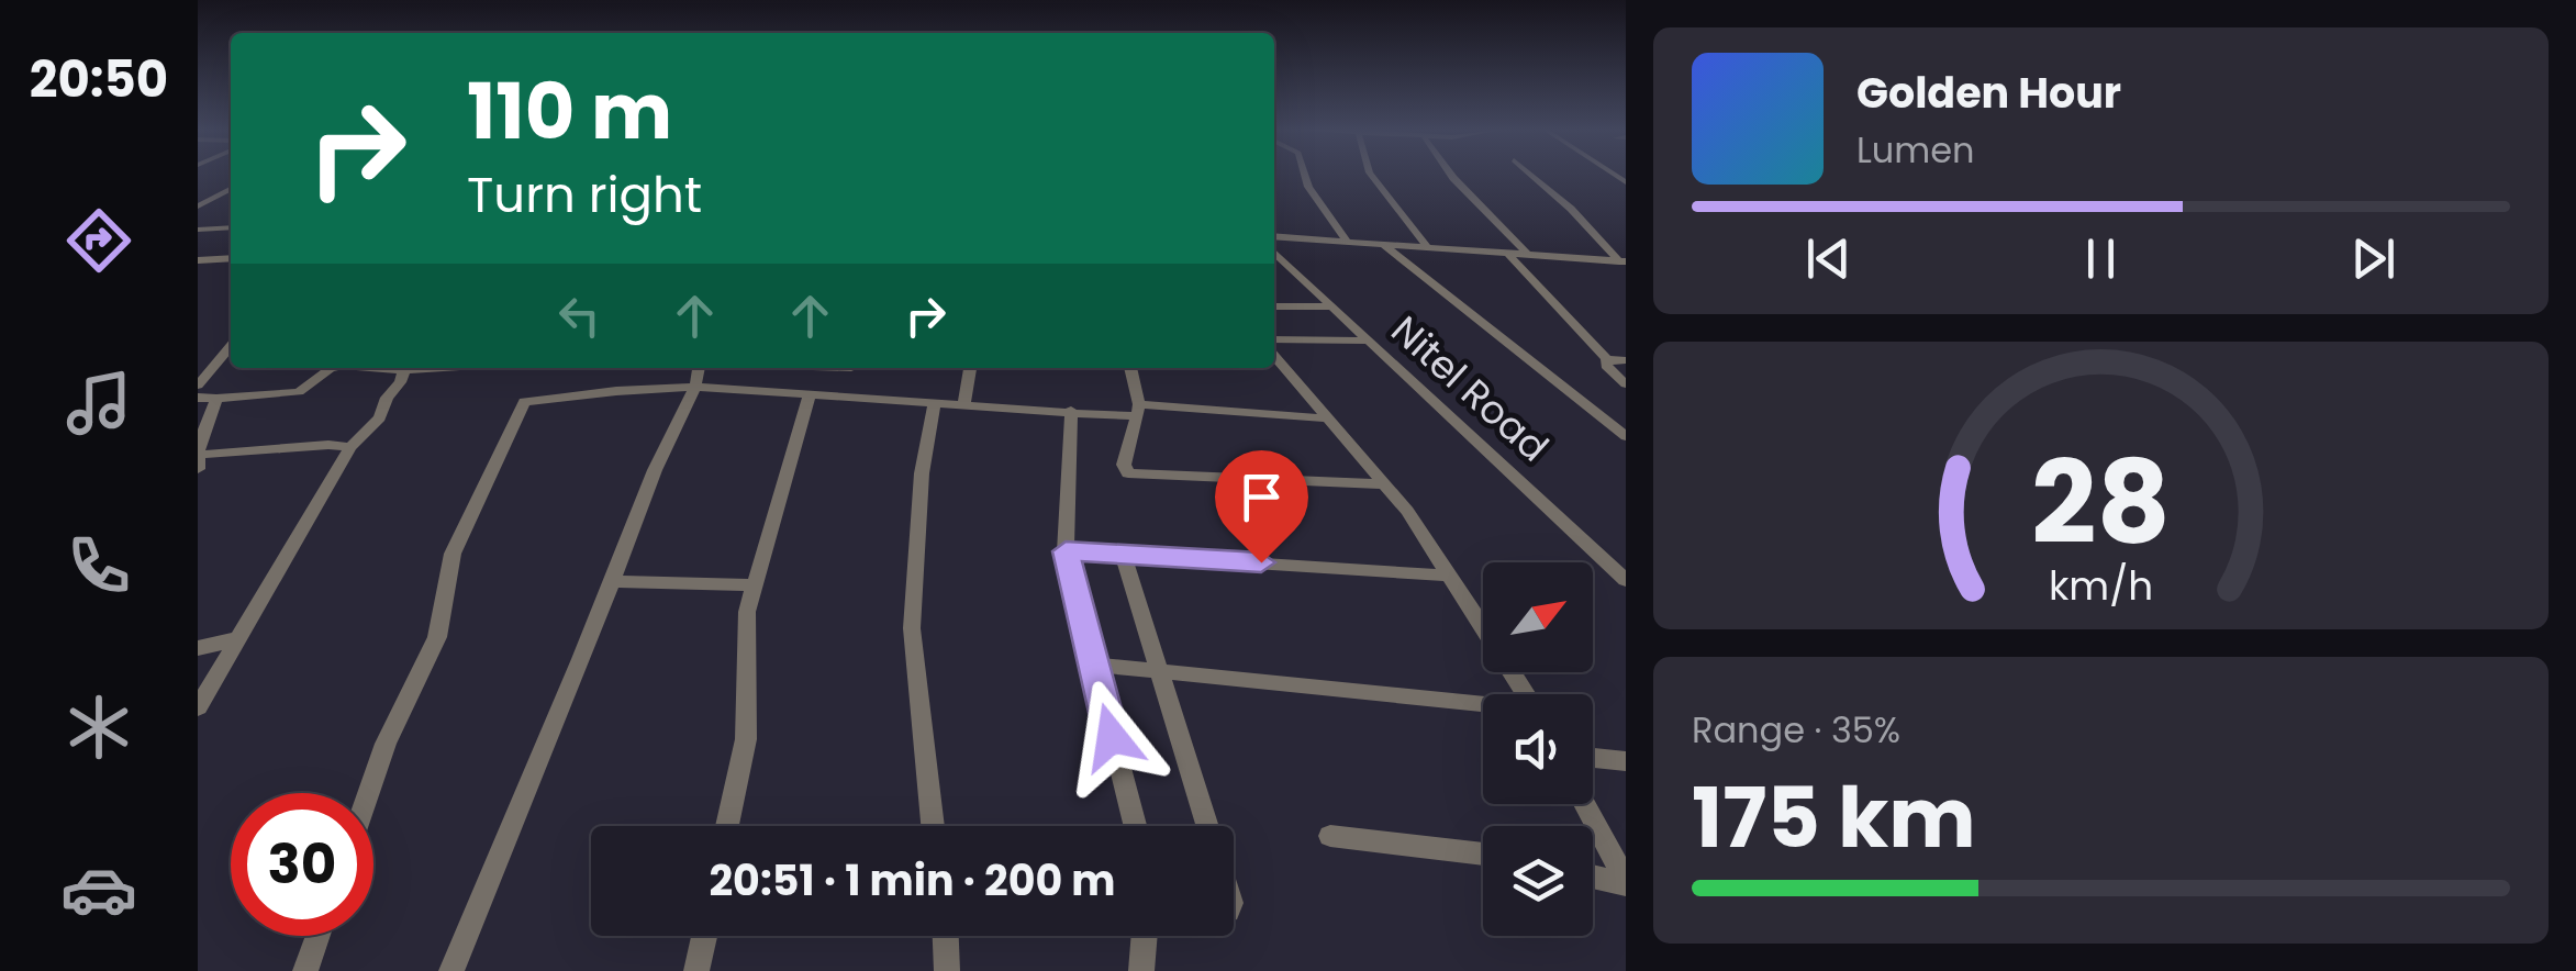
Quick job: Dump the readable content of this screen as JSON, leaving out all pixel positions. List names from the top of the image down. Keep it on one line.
{"streets":{"street":["Nitel Road"]},"north":"top right","page":{"tabs":"20:50","turn":["110 m","Turn right"],"song":["Golden Hour","Lumen"],"tile":["Range · 35%","175 km"],"limit":"30","trip":"20:51 · 1 min · 200 m","gauge":["28","km/h"]}}
